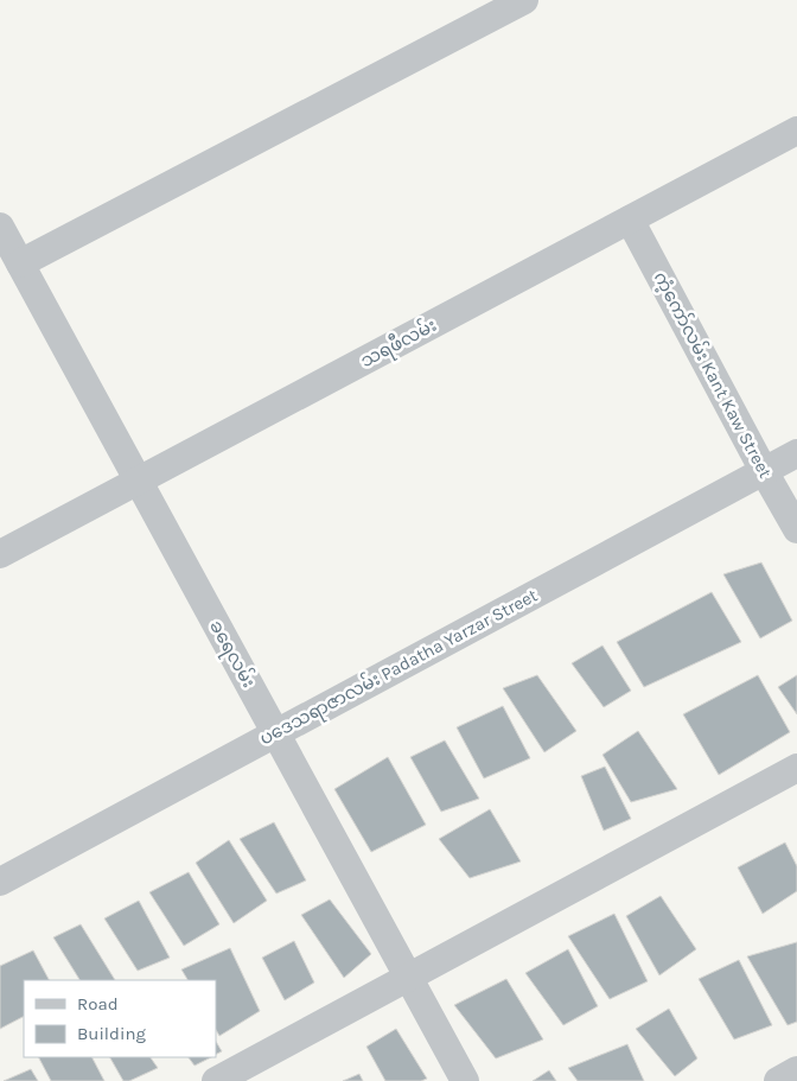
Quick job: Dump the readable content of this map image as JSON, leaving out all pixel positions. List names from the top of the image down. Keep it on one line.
{"streets":{"street":["သရဖီလမ်း","ကံ့ကော်လမ်း Kant Kaw Street","ခရေလမ်း","ပဒေသရာဇာလမ်း Padatha Yarzar Street"]},"crossings":[["သရဖီလမ်း","ကံ့ကော်လမ်း Kant Kaw Street"],["သရဖီလမ်း","ခရေလမ်း"],["ကံ့ကော်လမ်း Kant Kaw Street","ပဒေသရာဇာလမ်း Padatha Yarzar Street"],["ခရေလမ်း","ပဒေသရာဇာလမ်း Padatha Yarzar Street"]],"legend":["Road","Building"]}
